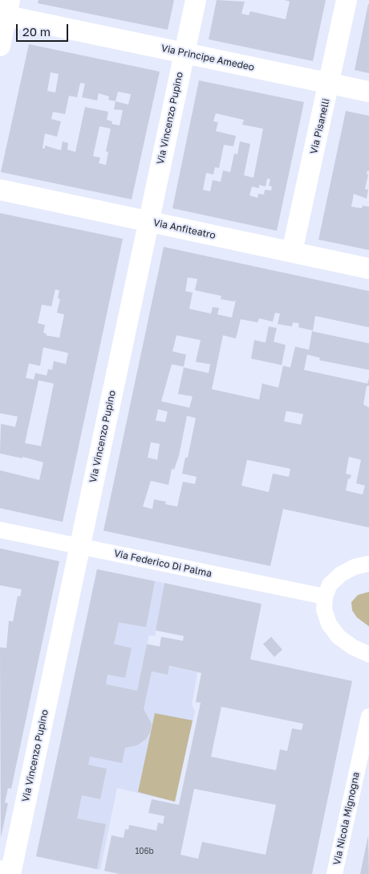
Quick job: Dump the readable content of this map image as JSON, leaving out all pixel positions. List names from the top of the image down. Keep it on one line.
{"streets":{"street":["Via Principe Amedeo","Via Vincenzo Pupino","Via Pisanelli","Via Anfiteatro","Via Federico Di Palma","Via Nicola Mignogna"]},"crossings":[["Via Principe Amedeo","Via Vincenzo Pupino"],["Via Principe Amedeo","Via Pisanelli"],["Via Vincenzo Pupino","Via Anfiteatro"],["Via Vincenzo Pupino","Via Federico Di Palma"],["Via Pisanelli","Via Anfiteatro"]],"house_numbers":["106b"],"scale_bar":"20 m"}
